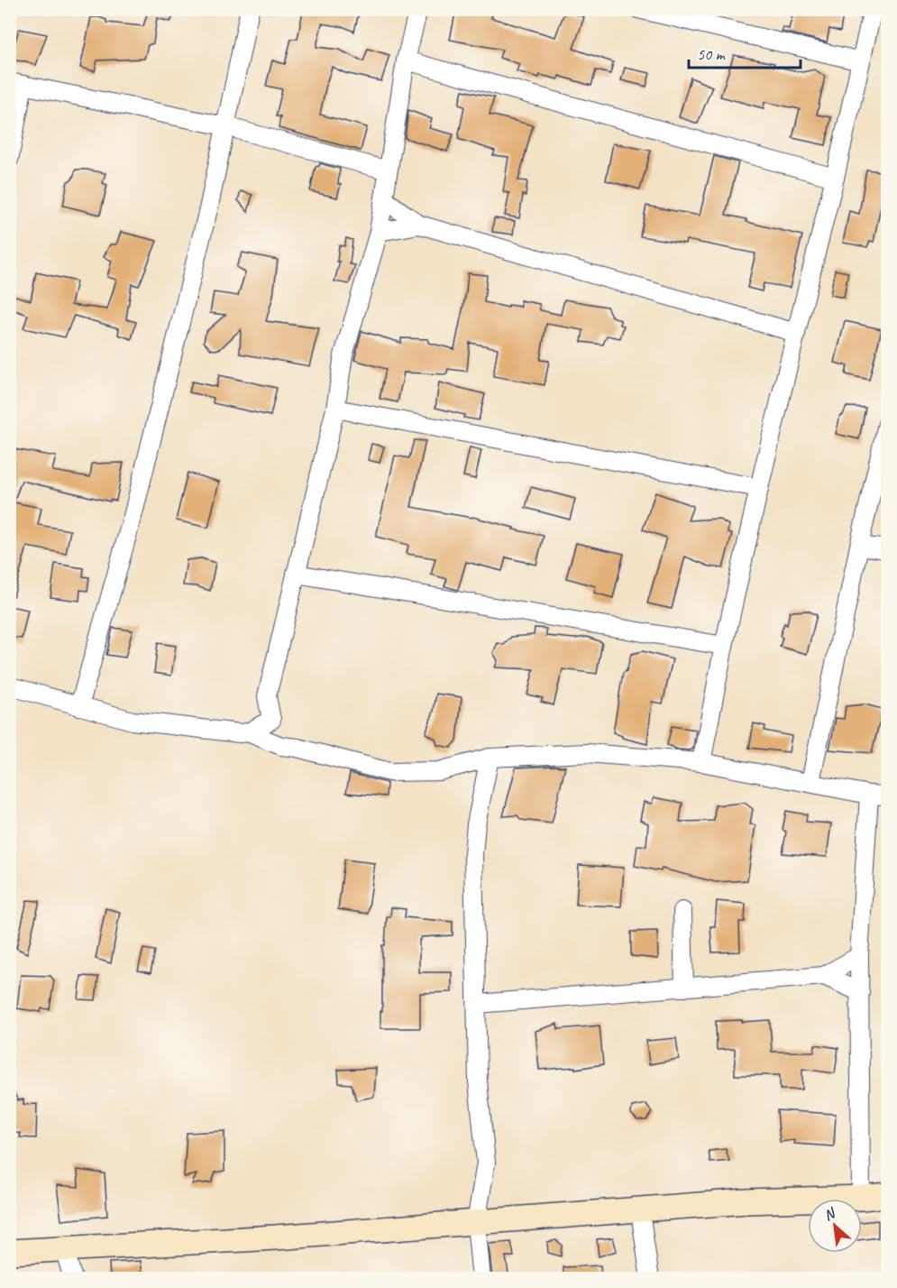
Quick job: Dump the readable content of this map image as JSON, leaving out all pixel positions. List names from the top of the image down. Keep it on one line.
{"scale_bar":"50 m","north":"top left"}
